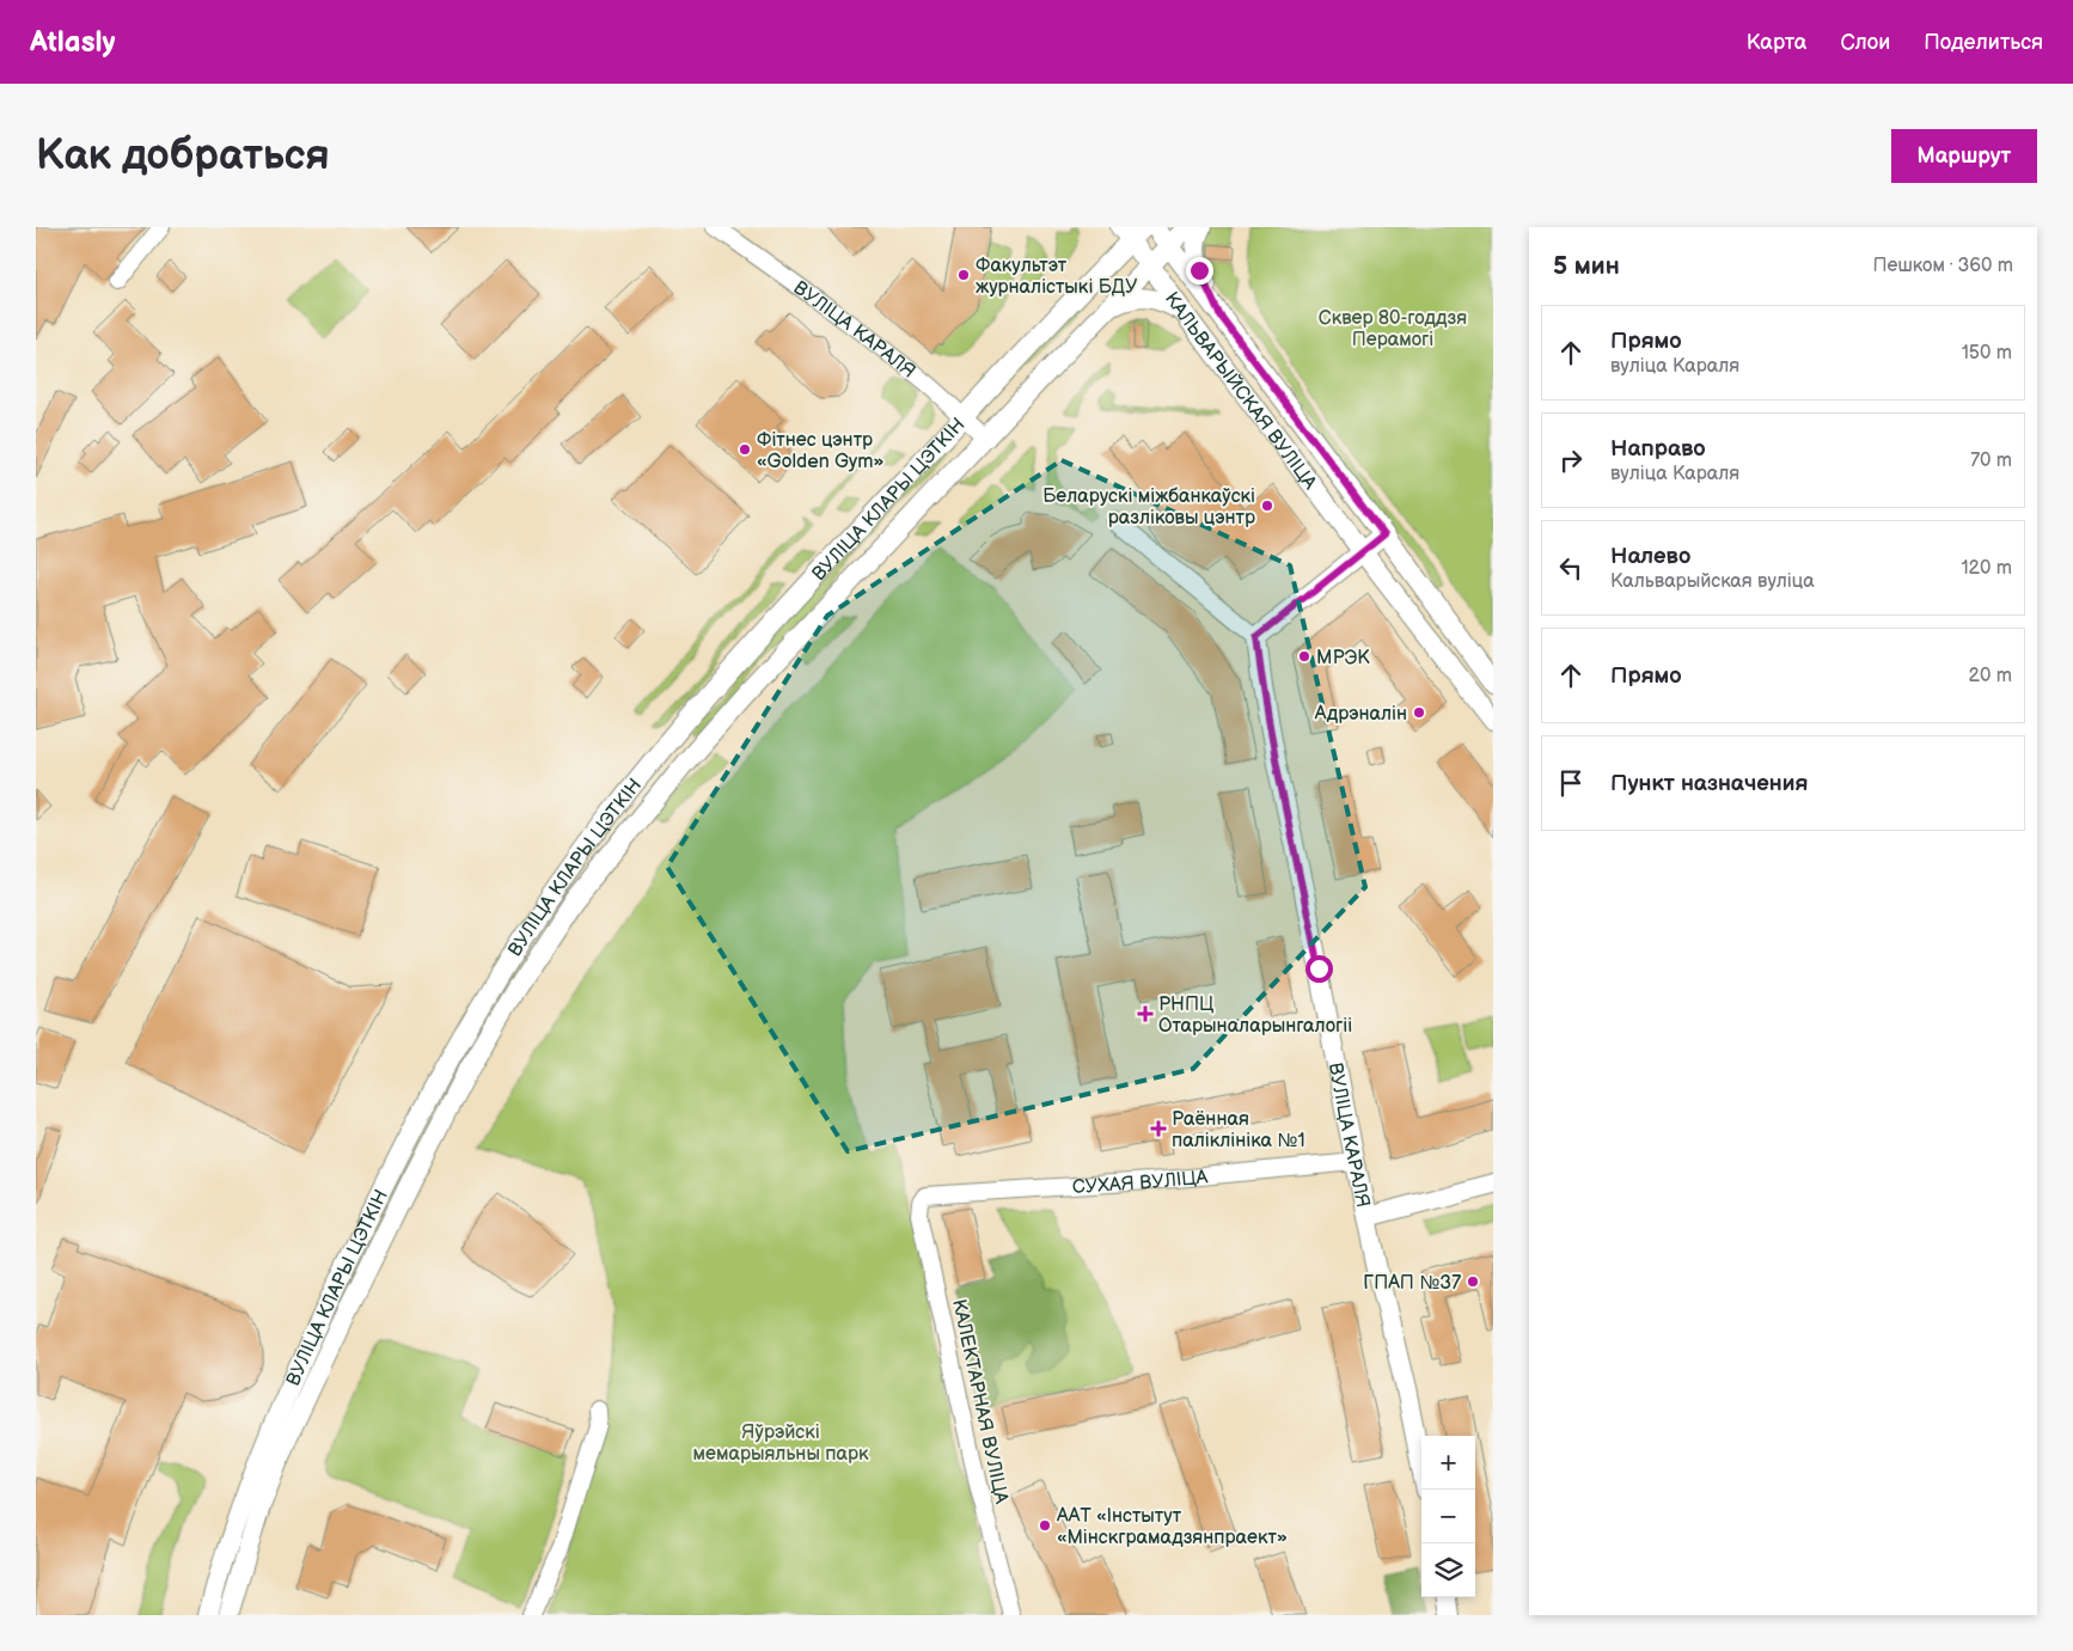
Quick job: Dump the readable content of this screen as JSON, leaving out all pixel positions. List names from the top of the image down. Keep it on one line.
{"streets":{"main road":["ВУЛІЦА КАРАЛЯ","КАЛЬВАРЫЙСКАЯ ВУЛІЦА","ВУЛІЦА КЛАРЫ ЦЭТКІН"],"street":["СУХАЯ ВУЛІЦА","КАЛЕКТАРНАЯ ВУЛІЦА"]},"crossings":[["ВУЛІЦА КАРАЛЯ","ВУЛІЦА КЛАРЫ ЦЭТКІН"],["ВУЛІЦА КАРАЛЯ","СУХАЯ ВУЛІЦА"],["КАЛЬВАРЫЙСКАЯ ВУЛІЦА","ВУЛІЦА КЛАРЫ ЦЭТКІН"],["СУХАЯ ВУЛІЦА","КАЛЕКТАРНАЯ ВУЛІЦА"]],"parks":["Сквер 80-годдзя Перамогі","Яўрэйскі мемарыяльны парк"],"places":{"other":["Факультэт журналістыкі БДУ","Фітнес цэнтр «Golden Gym»","Беларускі міжбанкаўскі разліковы цэнтр","МРЭК","Адрэналін","ГПАП №37","ААТ «Інстытут «Мінскграмадзянпраект»"],"health":["РНПЦ Отарыналарынгалогіі","Раённая паліклініка №1"]},"page":{"header":"Atlasly","nav":["Карта","Слои","Поделиться"],"buttons":"Маршрут","title":"Как добраться","heading":["5 мин","Пешком · 360 m"],"list":[["Прямо","вуліца Караля","150 m"],["Направо","вуліца Караля","70 m"],["Налево","Кальварыйская вуліца","120 m"],["Прямо","20 m"],"Пункт назначения"],"map_buttons":["+","−"]}}
